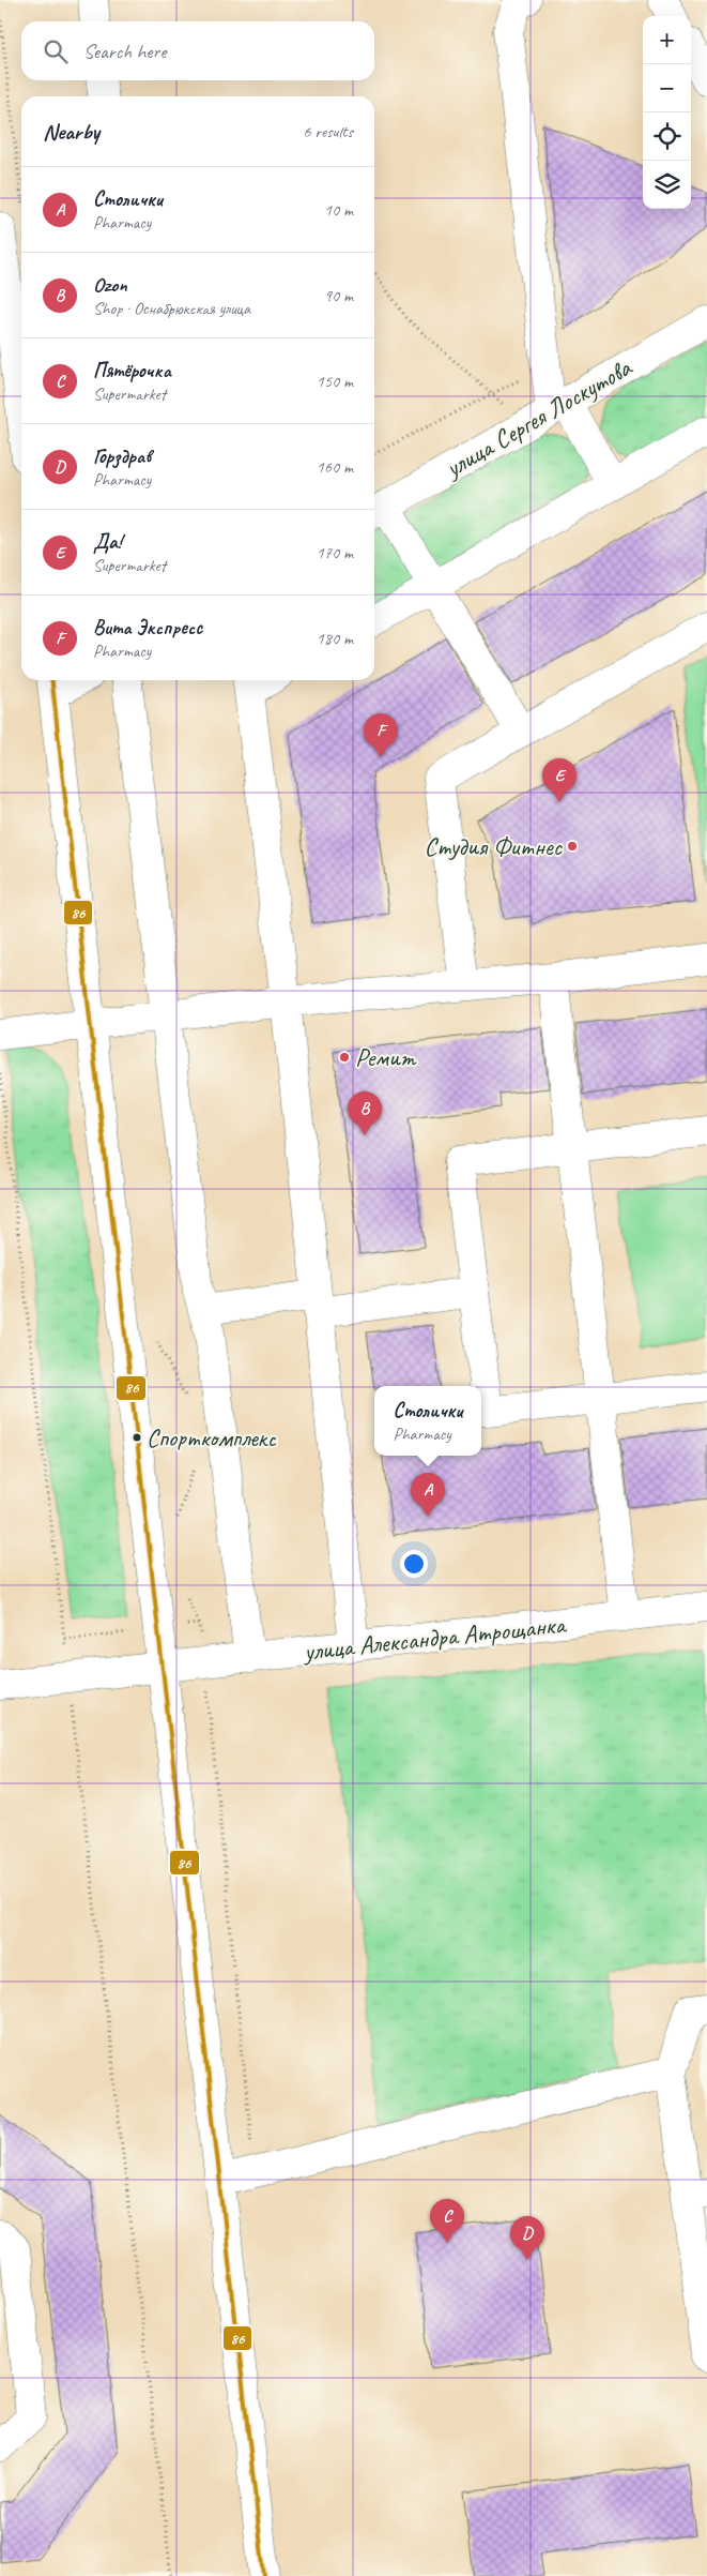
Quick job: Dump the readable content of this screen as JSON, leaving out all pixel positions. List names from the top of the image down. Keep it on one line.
{"streets":{"street":["улица Сергея Лоскутова","улица Александра Атрощанка"]},"places":["Студия Фитнес","Ремит","Спорткомплекс"],"lines":["transit line 86"],"page":{"map_buttons":["+","−"],"search":"Search here","heading":["Nearby","6 results"],"list":[{"mark":"A","name":"Столички","note":"Pharmacy","value":"10 m"},{"mark":"B","name":"Ozon","note":"Shop · Оснабрюкская улица","value":"90 m"},{"mark":"C","name":"Пятёрочка","note":"Supermarket","value":"150 m"},{"mark":"D","name":"Горздрав","note":"Pharmacy","value":"160 m"},{"mark":"E","name":"Да!","note":"Supermarket","value":"170 m"},{"mark":"F","name":"Вита Экспресс","note":"Pharmacy","value":"180 m"}],"pins":["F","E","B","A","C","D"],"popup":["Столички","Pharmacy"]}}
